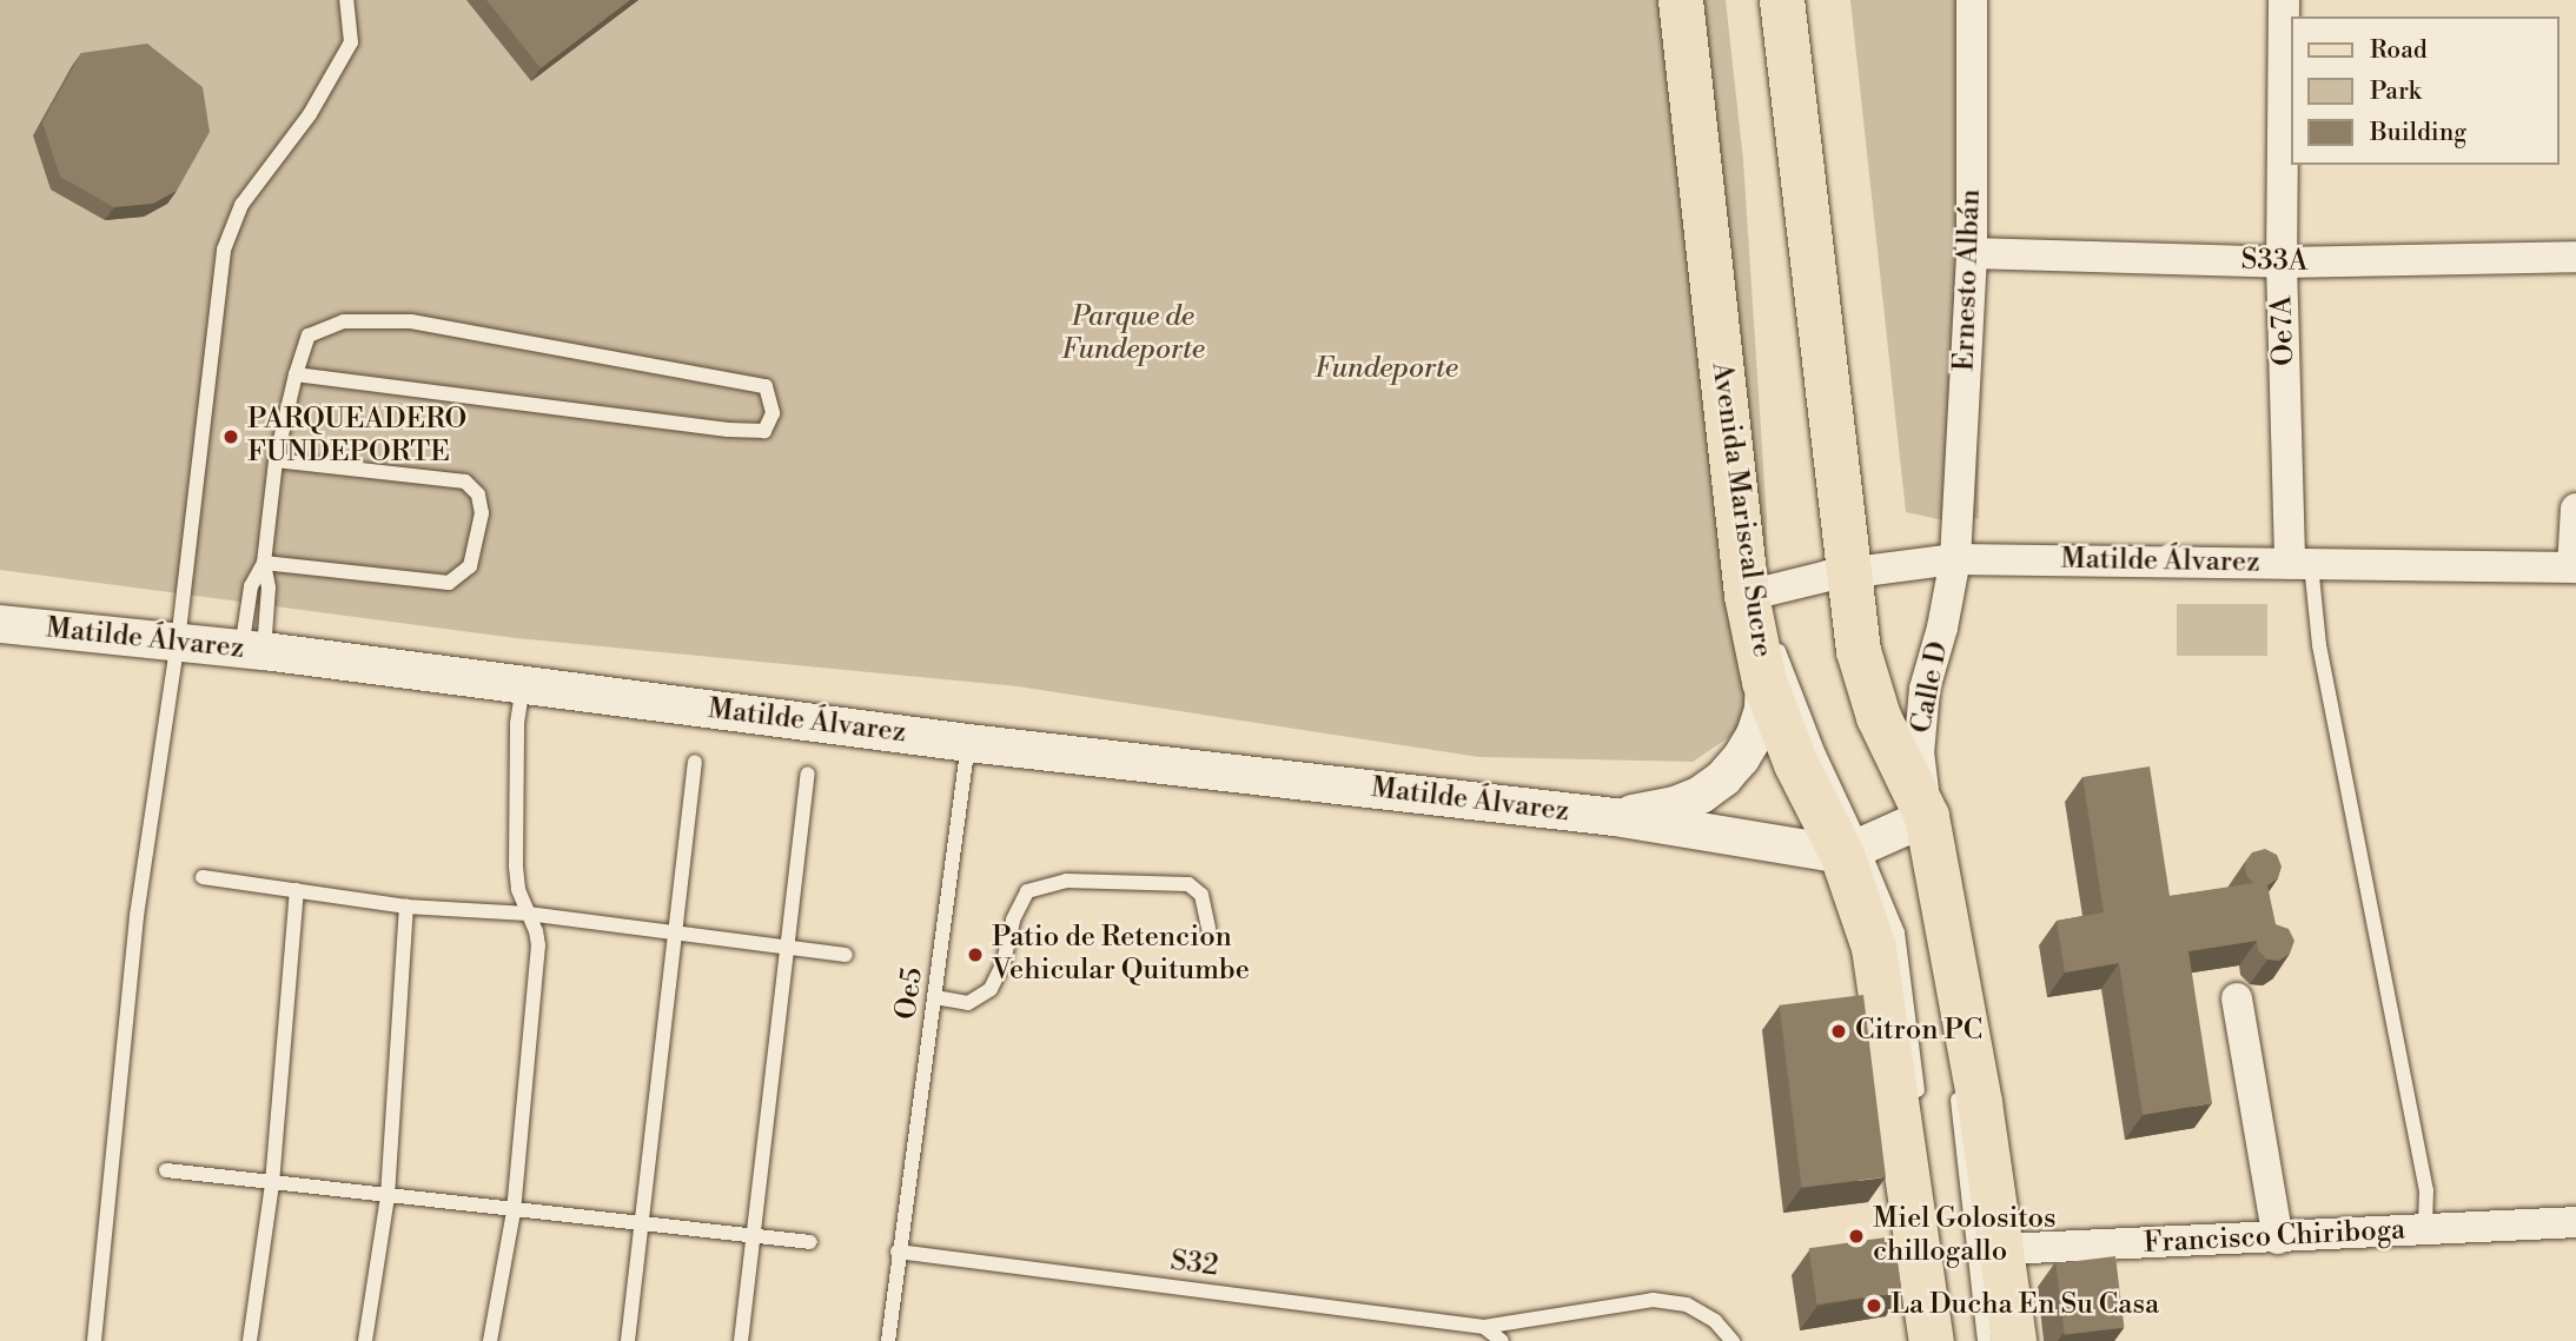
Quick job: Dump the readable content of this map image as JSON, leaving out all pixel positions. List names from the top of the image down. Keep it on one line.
{"streets":{"main road":["Avenida Mariscal Sucre"],"street":["S33A","Ernesto Albán","Oe7A","Matilde Álvarez","Calle D","Francisco Chiriboga"],"lane":["Oe5","S32"]},"crossings":[["S33A","Ernesto Albán"],["S33A","Oe7A"],["Ernesto Albán","Matilde Álvarez"],["Ernesto Albán","Calle D"],["Oe7A","Matilde Álvarez"],["Avenida Mariscal Sucre","Matilde Álvarez"],["Matilde Álvarez","Calle D"],["Matilde Álvarez","Oe5"],["Oe5","S32"]],"parks":["Parque de Fundeporte","Fundeporte"],"places":["PARQUEADERO FUNDEPORTE","Patio de Retencion Vehicular Quitumbe","Citron PC","Miel Golositos chillogallo","La Ducha En Su Casa"],"legend":["Road","Park","Building"]}
